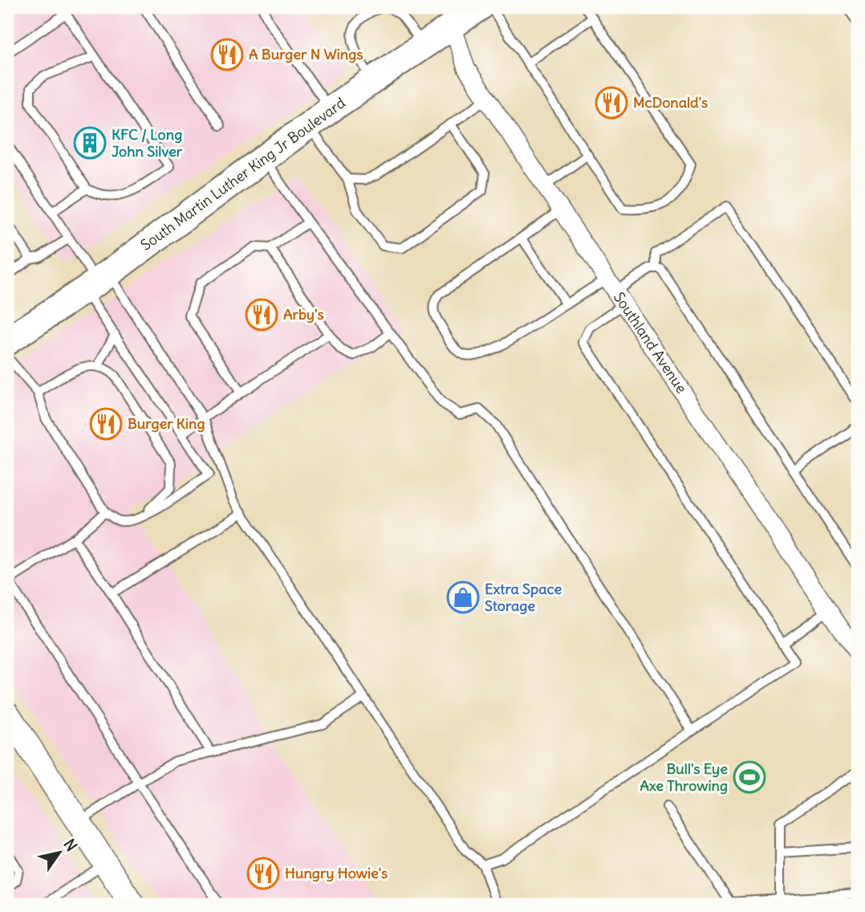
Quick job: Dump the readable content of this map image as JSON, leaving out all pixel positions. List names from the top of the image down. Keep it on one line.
{"streets":{"main road":["South Martin Luther King Jr Boulevard"],"street":["Southland Avenue"]},"crossings":[["South Martin Luther King Jr Boulevard","Southland Avenue"]],"places":{"restaurant":["A Burger N Wings","McDonald's","Arby's","Burger King","Hungry Howie's"],"building":["KFC / Long John Silver"],"shop":["Extra Space Storage"],"sports":["Bull's Eye Axe Throwing"]},"north":"top right"}
